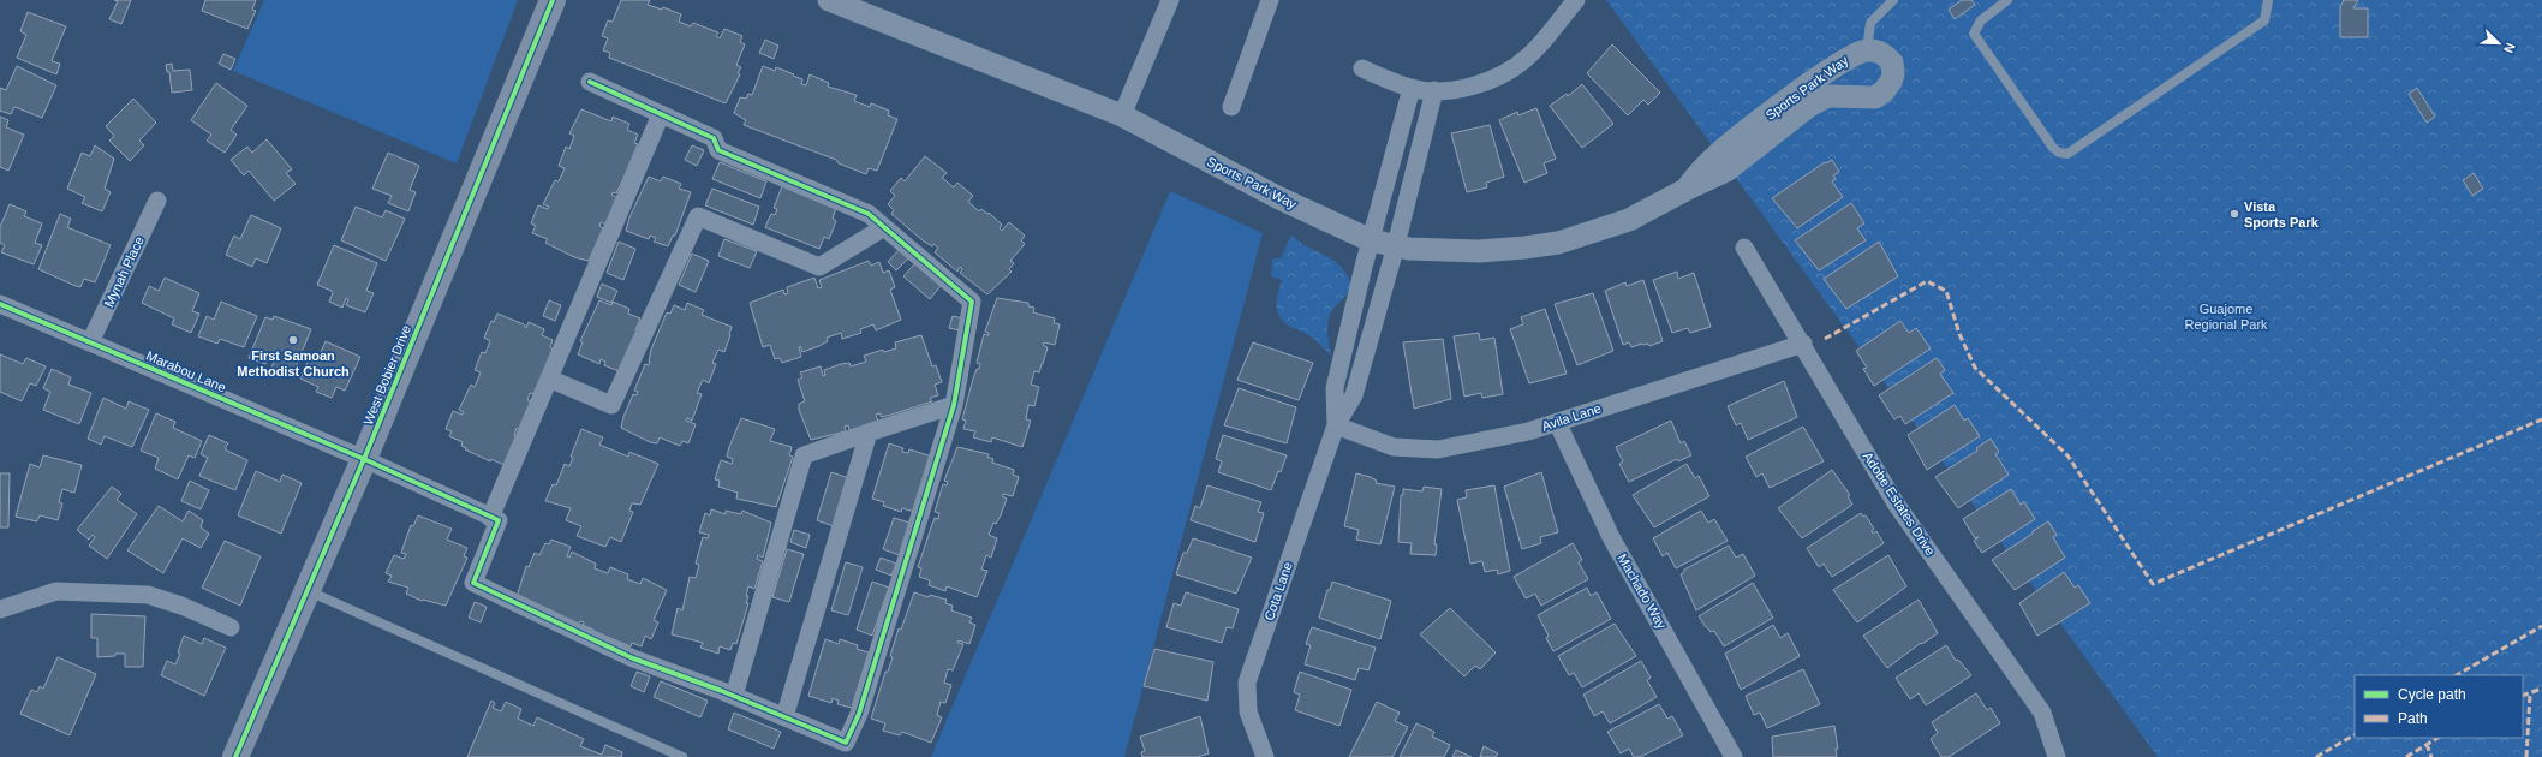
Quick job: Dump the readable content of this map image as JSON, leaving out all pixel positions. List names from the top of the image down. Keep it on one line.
{"streets":{"main road":["West Bobier Drive"],"street":["Sports Park Way","Mynah Place","Marabou Lane","Avila Lane","Adobe Estates Drive","Cota Lane","Machado Way"]},"crossings":[["Sports Park Way","Cota Lane"],["Mynah Place","Marabou Lane"],["Marabou Lane","West Bobier Drive"],["Avila Lane","Adobe Estates Drive"],["Avila Lane","Cota Lane"],["Avila Lane","Machado Way"]],"parks":["Guajome Regional Park"],"places":["Vista Sports Park","First Samoan Methodist Church"],"legend":["Cycle path","Path"],"north":"bottom right"}
